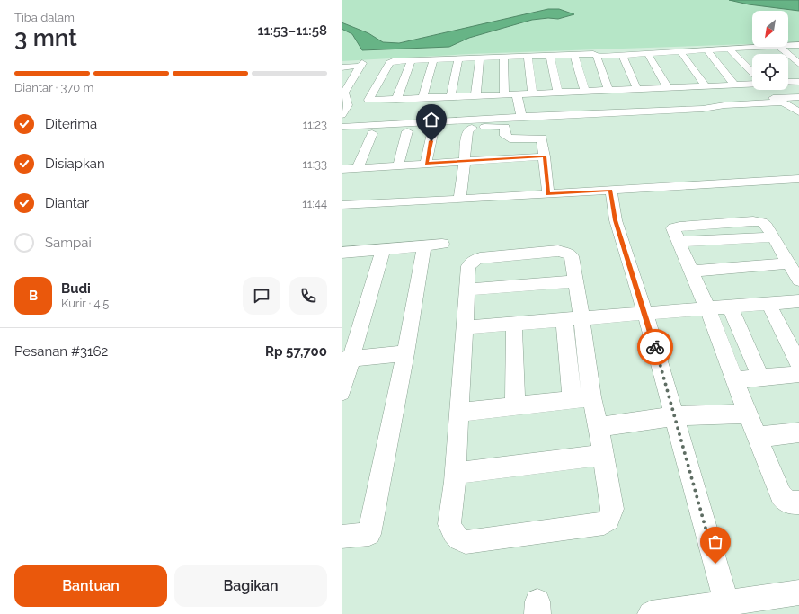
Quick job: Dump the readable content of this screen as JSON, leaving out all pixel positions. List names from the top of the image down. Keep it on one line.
{"north":"bottom left","page":{"heading":["3 mnt","Tiba dalam","11:53–11:58"],"panel":["Budi","Kurir · 4.5","Pesanan #3162","Rp 57,700"],"bar":"Diantar · 370 m","list":[["Diterima","11:23"],["Disiapkan","11:33"],["Diantar","11:44"],"Sampai"],"round":"B","buttons":["Bantuan","Bagikan"]}}
